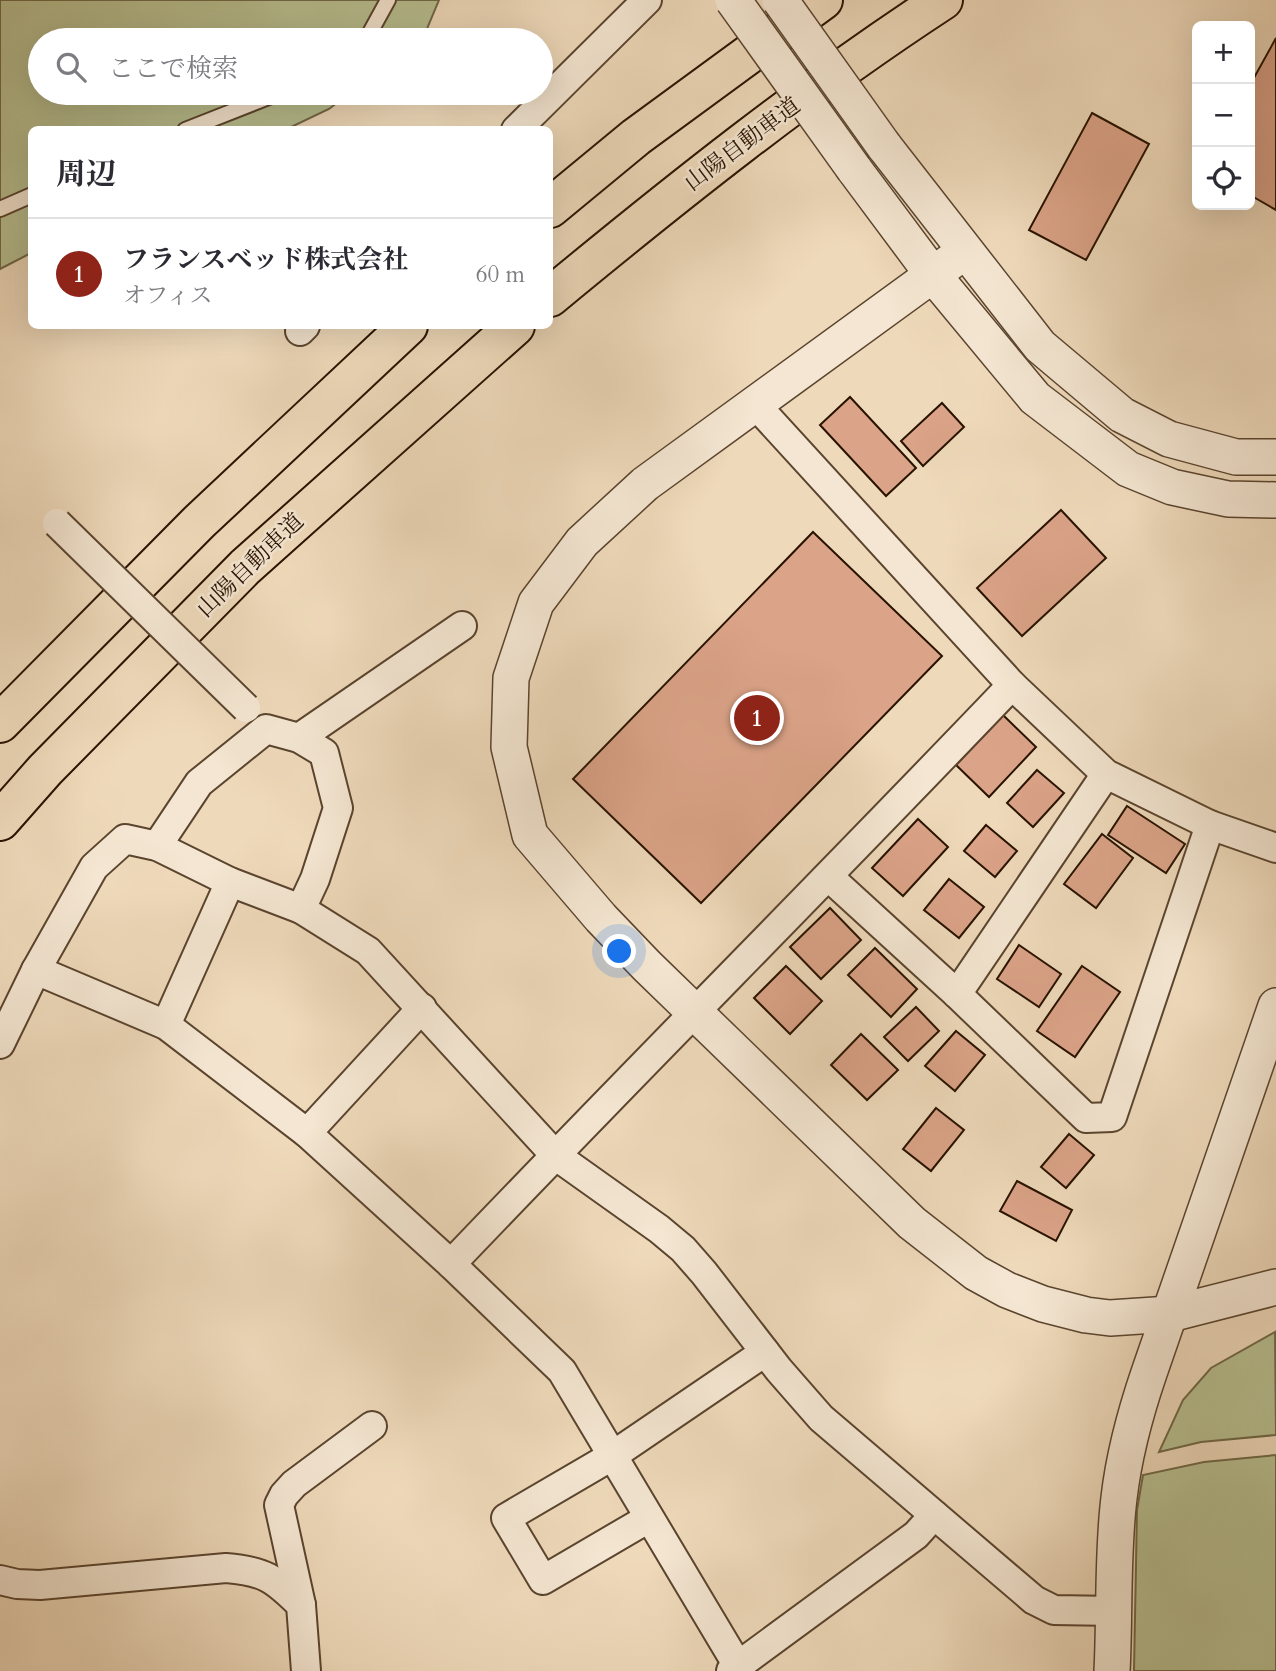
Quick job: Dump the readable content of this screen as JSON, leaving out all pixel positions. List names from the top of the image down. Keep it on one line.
{"streets":{"highway":["山陽自動車道"]},"page":{"map_buttons":["+","−"],"search":"ここで検索","heading":"周辺","list":[{"mark":"1","name":"フランスベッド株式会社","note":"オフィス","value":"60 m"}],"pins":"1"}}
